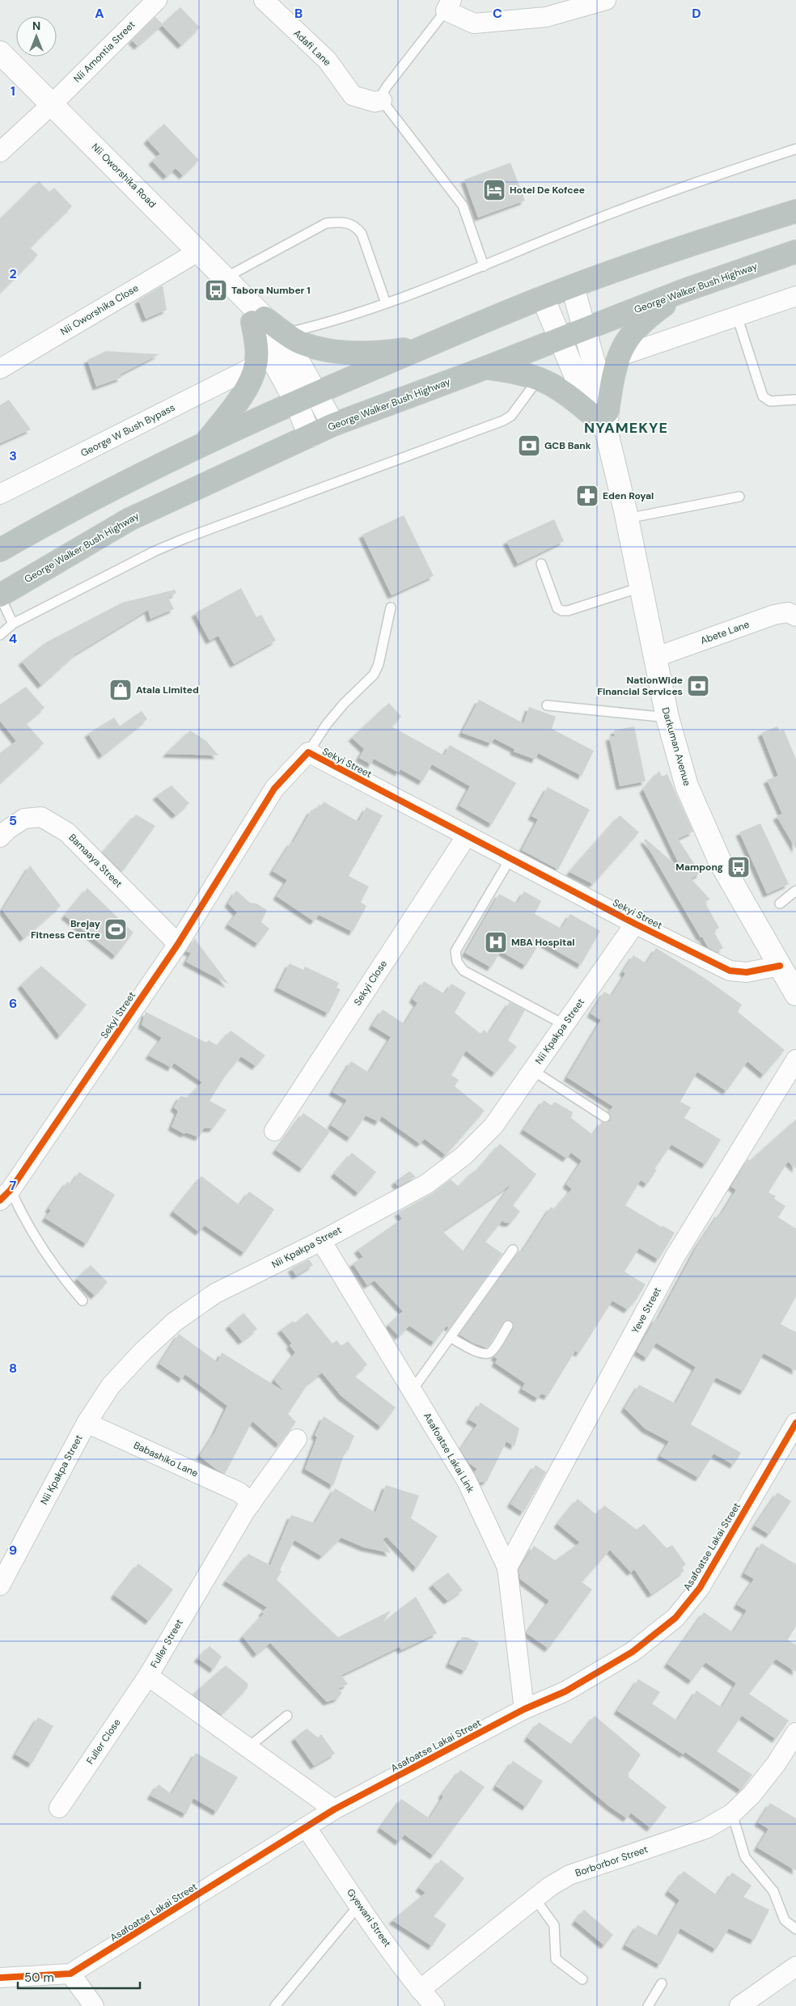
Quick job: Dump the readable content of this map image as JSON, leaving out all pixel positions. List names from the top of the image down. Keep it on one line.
{"streets":{"highway":["George Walker Bush Highway"],"street":["Adafi Lane","Nii Amontia Street","Nii Oworshika Road","Nii Oworshika Close","George W Bush Bypass","Abete Lane","Darkuman Avenue","Sekyi Street","Bamaaya Street","Sekyi Close","Nii Kpakpa Street","Yeve Street","Asafoatse Lakai Link","Babashiko Lane","Asafoatse Lakai Street","Fuller Street","Fuller Close","Borborbor Street","Gyewani Street"]},"crossings":[["Nii Amontia Street","Nii Oworshika Road"],["Nii Oworshika Road","George Walker Bush Highway"],["Nii Oworshika Road","Nii Oworshika Close"],["George Walker Bush Highway","Darkuman Avenue"],["Abete Lane","Darkuman Avenue"],["Darkuman Avenue","Sekyi Street"],["Sekyi Street","Bamaaya Street"],["Sekyi Street","Sekyi Close"],["Sekyi Street","Nii Kpakpa Street"],["Nii Kpakpa Street","Asafoatse Lakai Link"],["Nii Kpakpa Street","Babashiko Lane"],["Yeve Street","Asafoatse Lakai Link"],["Asafoatse Lakai Link","Asafoatse Lakai Street"],["Babashiko Lane","Fuller Street"],["Asafoatse Lakai Street","Fuller Street"],["Asafoatse Lakai Street","Gyewani Street"],["Fuller Street","Fuller Close"],["Borborbor Street","Gyewani Street"]],"districts":["NYAMEKYE"],"places":{"hotel":["Hotel De Kofcee"],"bus stop":["Tabora Number 1","Mampong"],"bank":["GCB Bank","NationWide Financial Services"],"pharmacy":["Eden Royal"],"shop":["Atala Limited"],"sports":["Brejay Fitness Centre"],"hospital":["MBA Hospital"]},"scale_bar":"50 m","north":"top","grid":{"columns":["A","B","C","D"],"rows":["1","2","3","4","5","6","7","8","9"]}}
